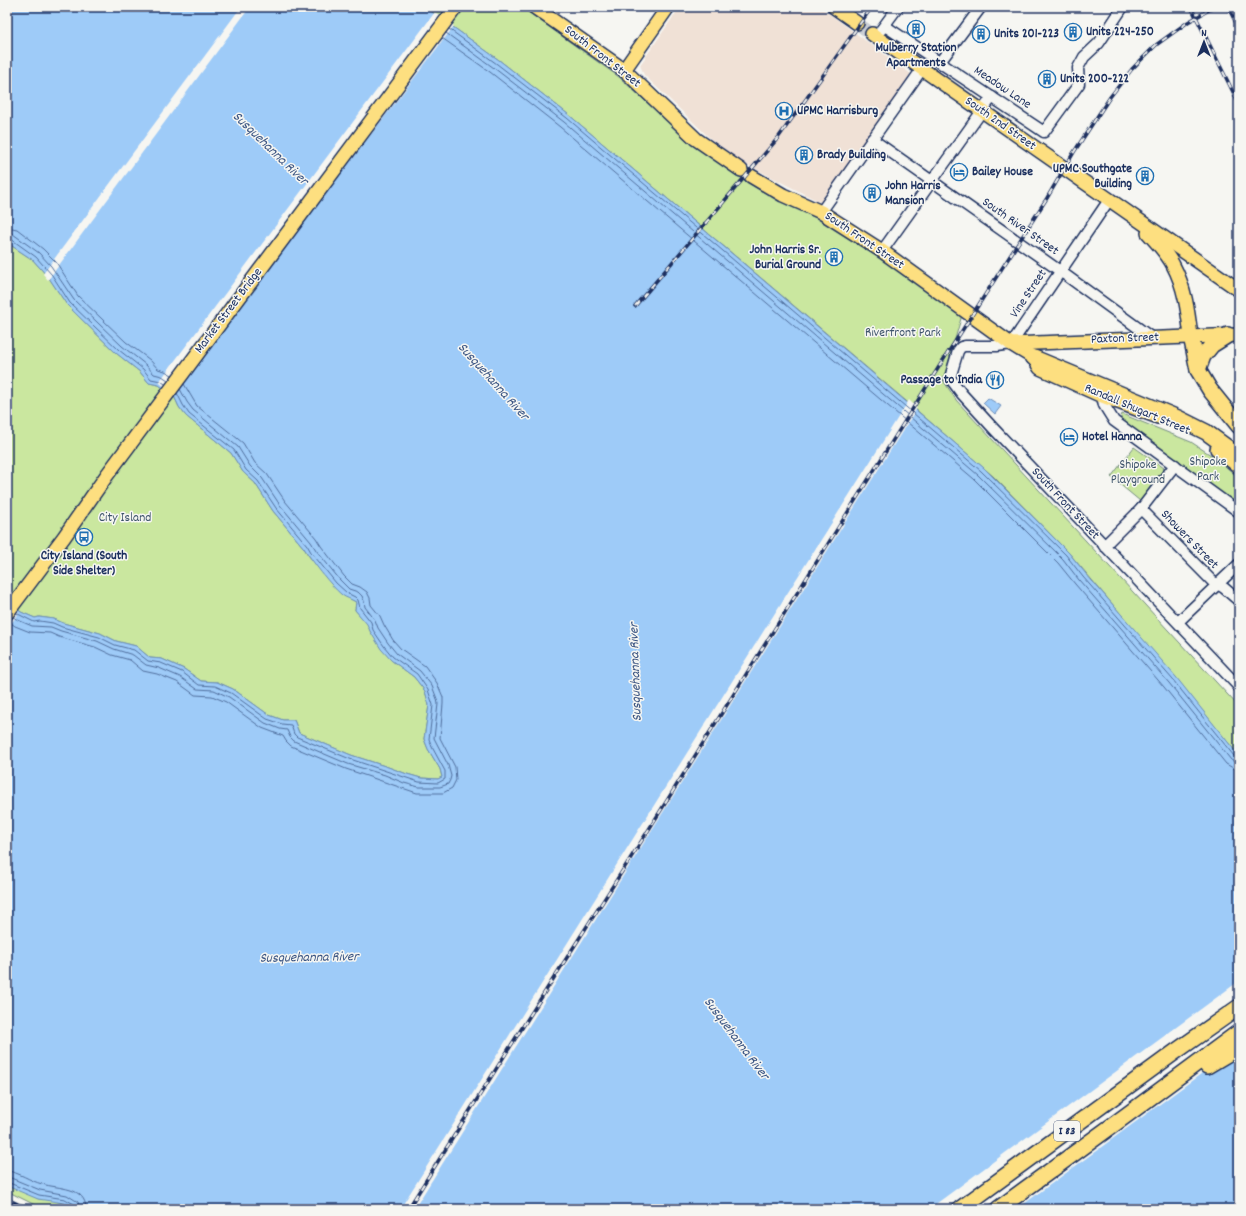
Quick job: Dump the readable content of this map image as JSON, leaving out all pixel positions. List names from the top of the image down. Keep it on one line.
{"streets":{"highway":["I 83"],"main road":["South Front Street","South 2nd Street","Market Street Bridge","Paxton Street","Randall Shugart Street"],"street":["Meadow Lane","South River Street","Vine Street","Showers Street"]},"crossings":[["South Front Street","Vine Street"],["South Front Street","Paxton Street"],["South Front Street","Randall Shugart Street"],["South 2nd Street","Vine Street"],["South 2nd Street","Paxton Street"],["South River Street","Vine Street"],["South River Street","Paxton Street"],["Vine Street","Paxton Street"]],"water":["Susquehanna River"],"parks":["Riverfront Park","Shipoke Park","Shipoke Playground","City Island"],"places":{"building":["Mulberry Station Apartments","Units 224-250","Units 201-223","Units 200-222","Brady Building","UPMC Southgate Building","John Harris Mansion","John Harris Sr. Burial Ground"],"hospital":["UPMC Harrisburg"],"hotel":["Bailey House","Hotel Hanna"],"restaurant":["Passage to India"],"bus stop":["City Island (South Side Shelter)"]},"north":"top"}
